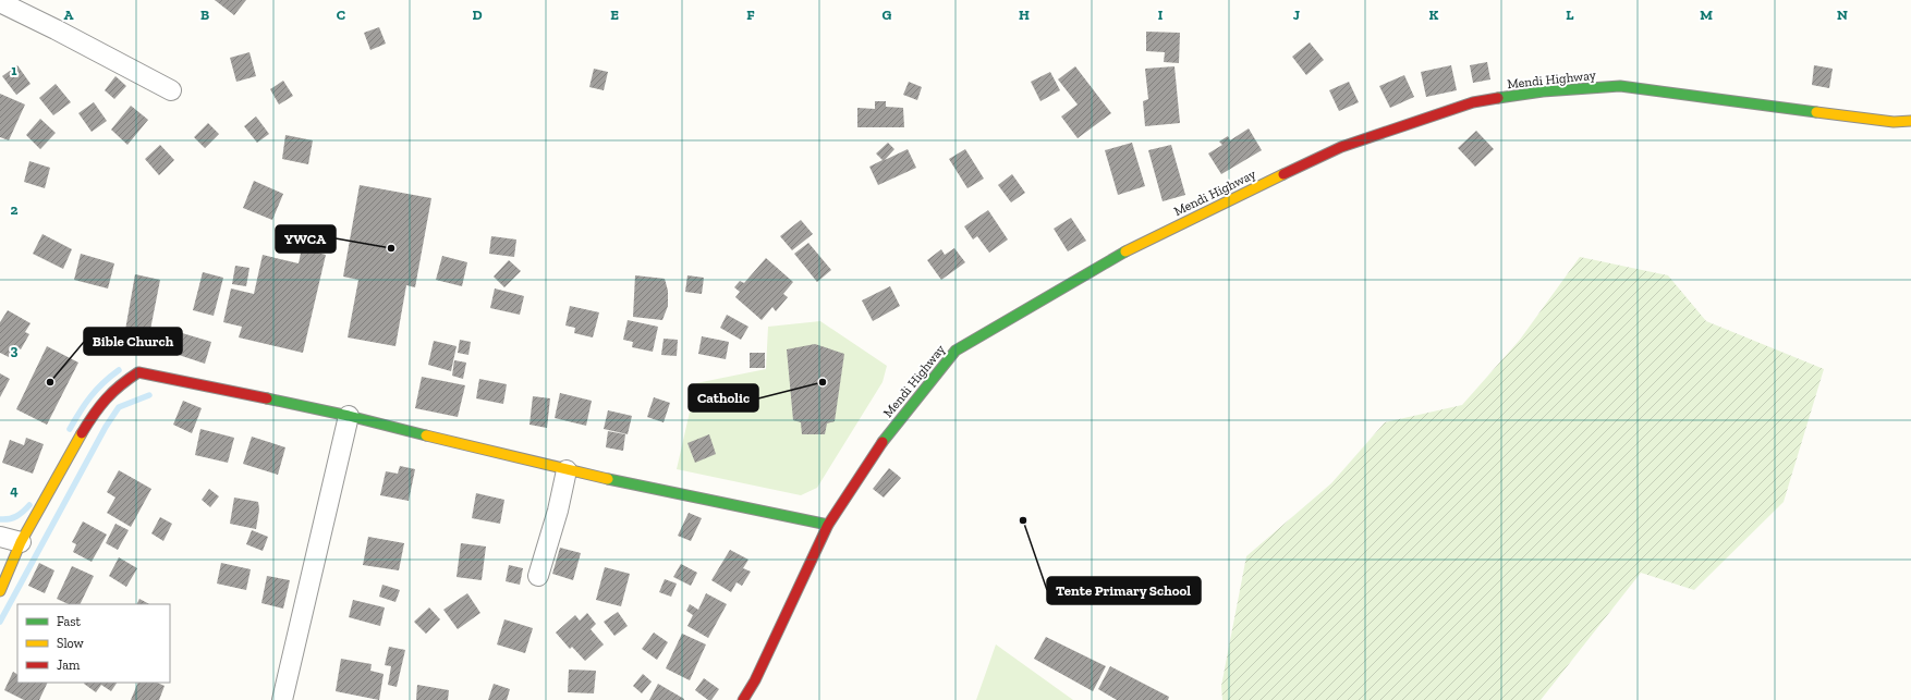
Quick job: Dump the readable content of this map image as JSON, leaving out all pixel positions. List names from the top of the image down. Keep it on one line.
{"streets":{"main road":["Mendi Highway"]},"places":["YWCA","Bible Church","Catholic","Tente Primary School"],"legend":["Fast","Slow","Jam"],"grid":{"columns":["A","B","C","D","E","F","G","H","I","J","K","L","M","N"],"rows":["1","2","3","4"]}}
